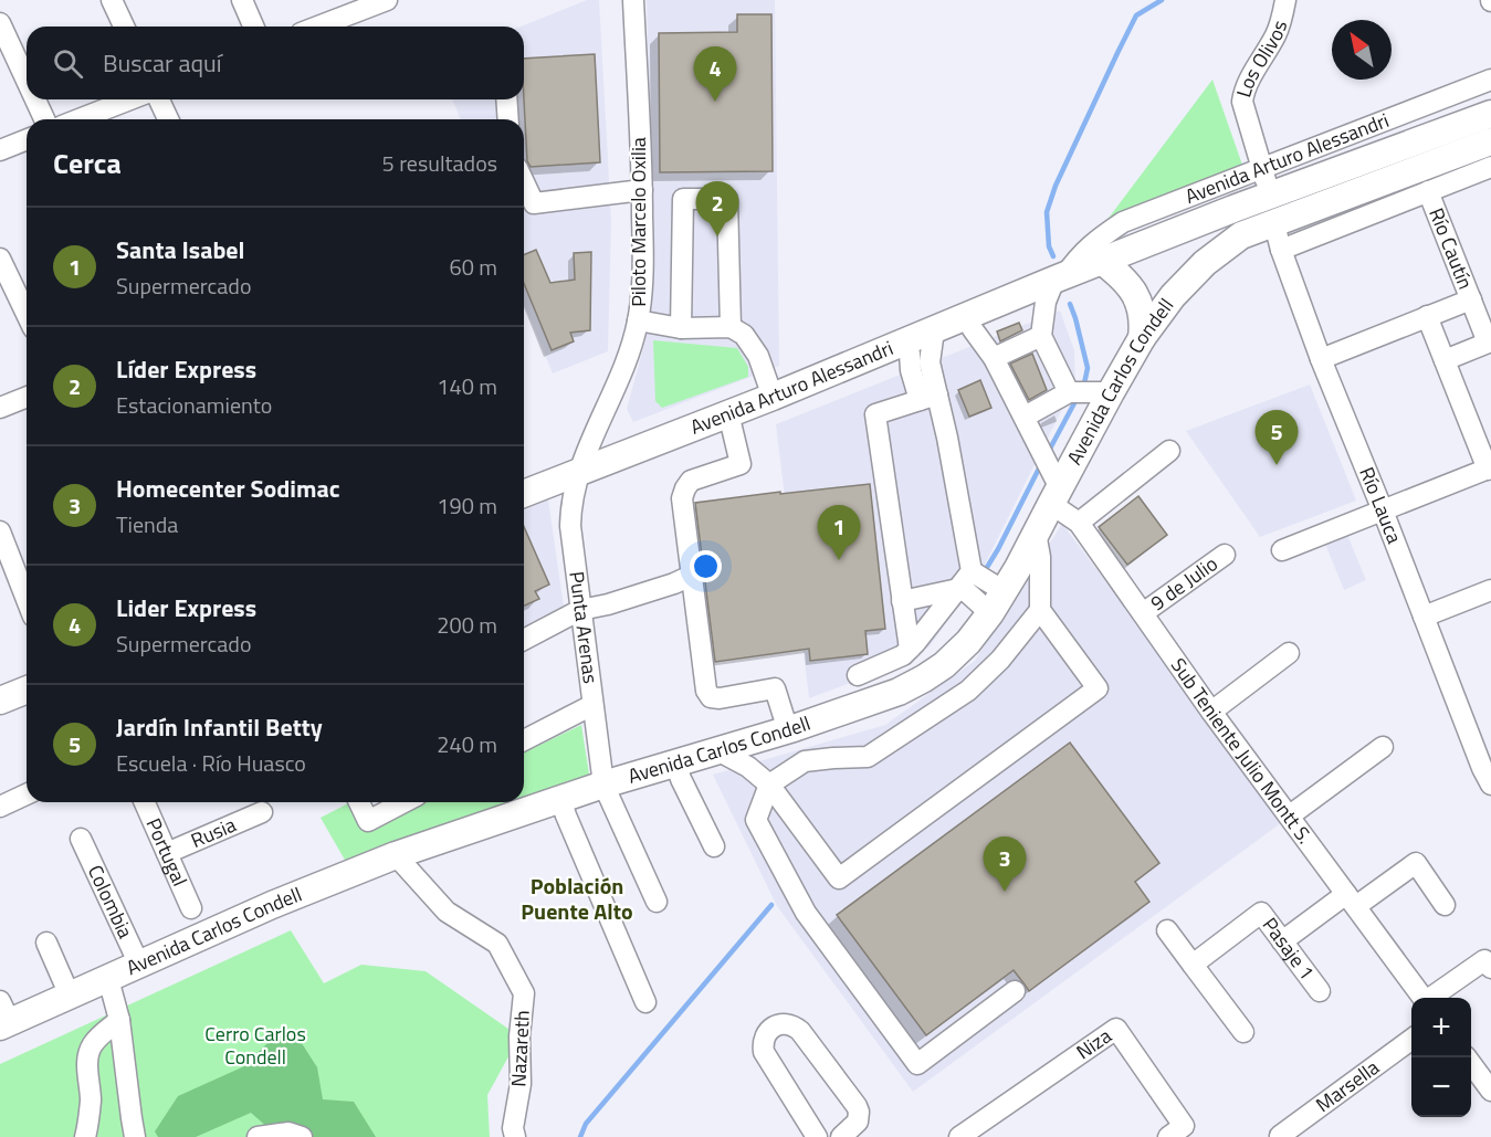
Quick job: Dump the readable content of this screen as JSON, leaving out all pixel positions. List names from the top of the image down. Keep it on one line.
{"streets":{"main road":["Avenida Arturo Alessandri","Avenida Carlos Condell"],"street":["Los Olivos","Piloto Marcelo Oxilia","Río Cautín","Río Lauca","9 de Julio","Punta Arenas","Sub Teniente Julio Montt S.","Rusia","Portugal","Colombia","Pasaje 1","Niza","Nazareth","Marsella"]},"crossings":[["Los Olivos","Avenida Arturo Alessandri"],["Avenida Arturo Alessandri","Piloto Marcelo Oxilia"],["Avenida Arturo Alessandri","Avenida Carlos Condell"],["Avenida Arturo Alessandri","Punta Arenas"],["Piloto Marcelo Oxilia","Punta Arenas"],["Avenida Carlos Condell","Punta Arenas"],["Avenida Carlos Condell","Sub Teniente Julio Montt S."],["Avenida Carlos Condell","Colombia"],["Avenida Carlos Condell","Nazareth"],["9 de Julio","Sub Teniente Julio Montt S."],["Rusia","Portugal"]],"districts":["Población Puente Alto"],"parks":["Cerro Carlos Condell"],"north":"top left","page":{"search":"Buscar aquí","pins":["4","2","5","1","3"],"heading":["Cerca","5 resultados"],"list":[{"mark":"1","name":"Santa Isabel","note":"Supermercado","value":"60 m"},{"mark":"2","name":"Líder Express","note":"Estacionamiento","value":"140 m"},{"mark":"3","name":"Homecenter Sodimac","note":"Tienda","value":"190 m"},{"mark":"4","name":"Lider Express","note":"Supermercado","value":"200 m"},{"mark":"5","name":"Jardín Infantil Betty","note":"Escuela · Río Huasco","value":"240 m"}],"map_buttons":["+","−"]}}
